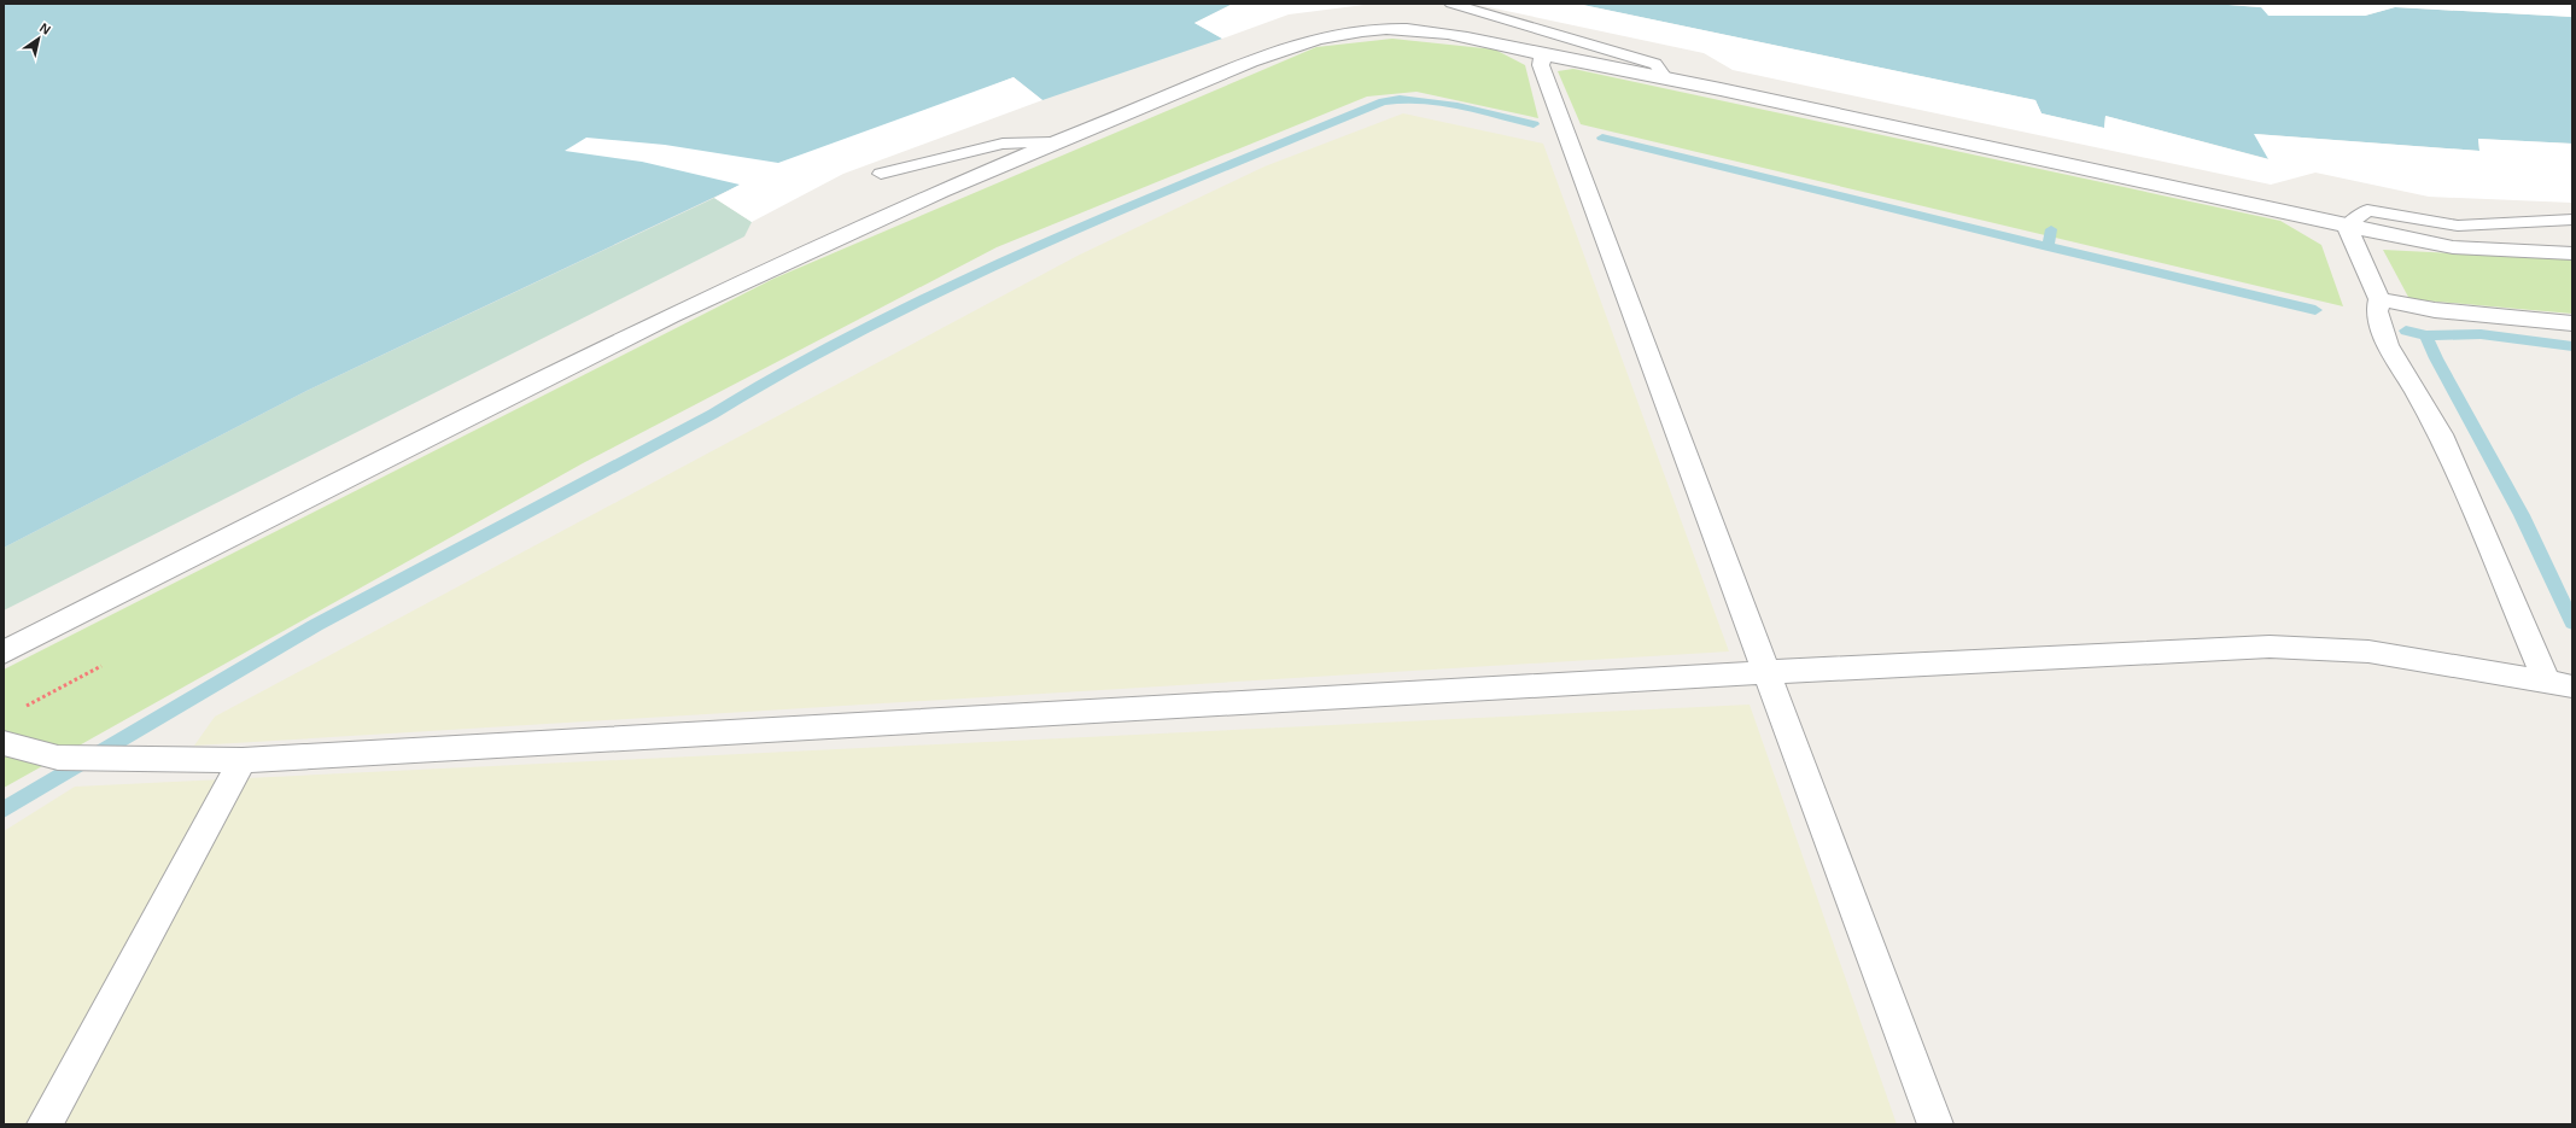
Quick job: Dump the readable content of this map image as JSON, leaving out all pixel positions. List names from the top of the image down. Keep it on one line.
{"north":"top right"}
